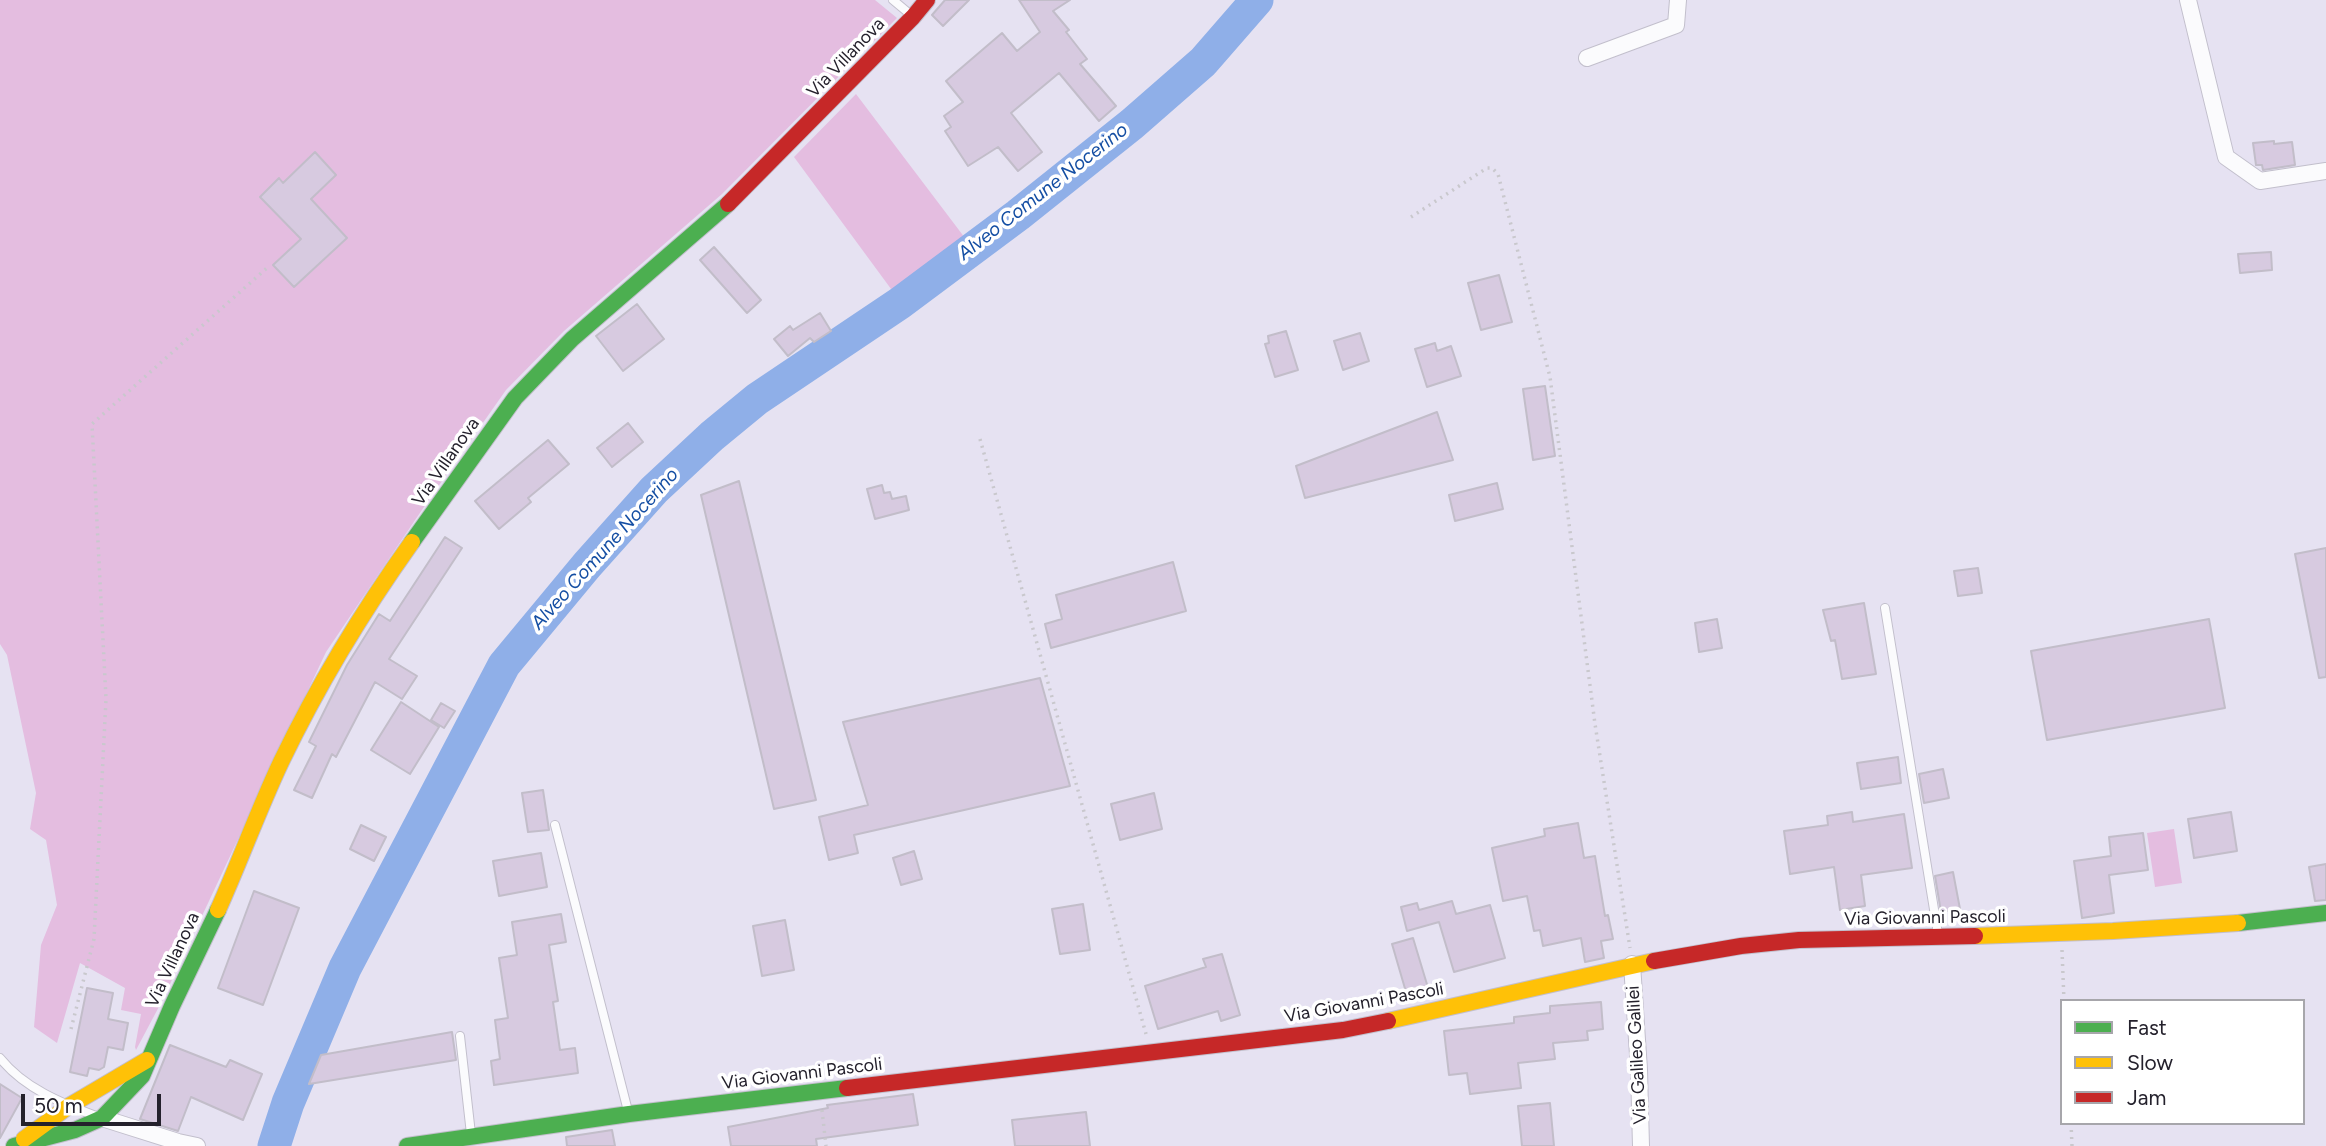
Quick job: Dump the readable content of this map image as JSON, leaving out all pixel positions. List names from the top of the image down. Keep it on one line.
{"streets":{"street":["Via Villanova","Via Giovanni Pascoli","Via Galileo Galilei"]},"crossings":[["Via Giovanni Pascoli","Via Galileo Galilei"]],"water":["Alveo Comune Nocerino"],"legend":["Fast","Slow","Jam"],"scale_bar":"50 m"}
